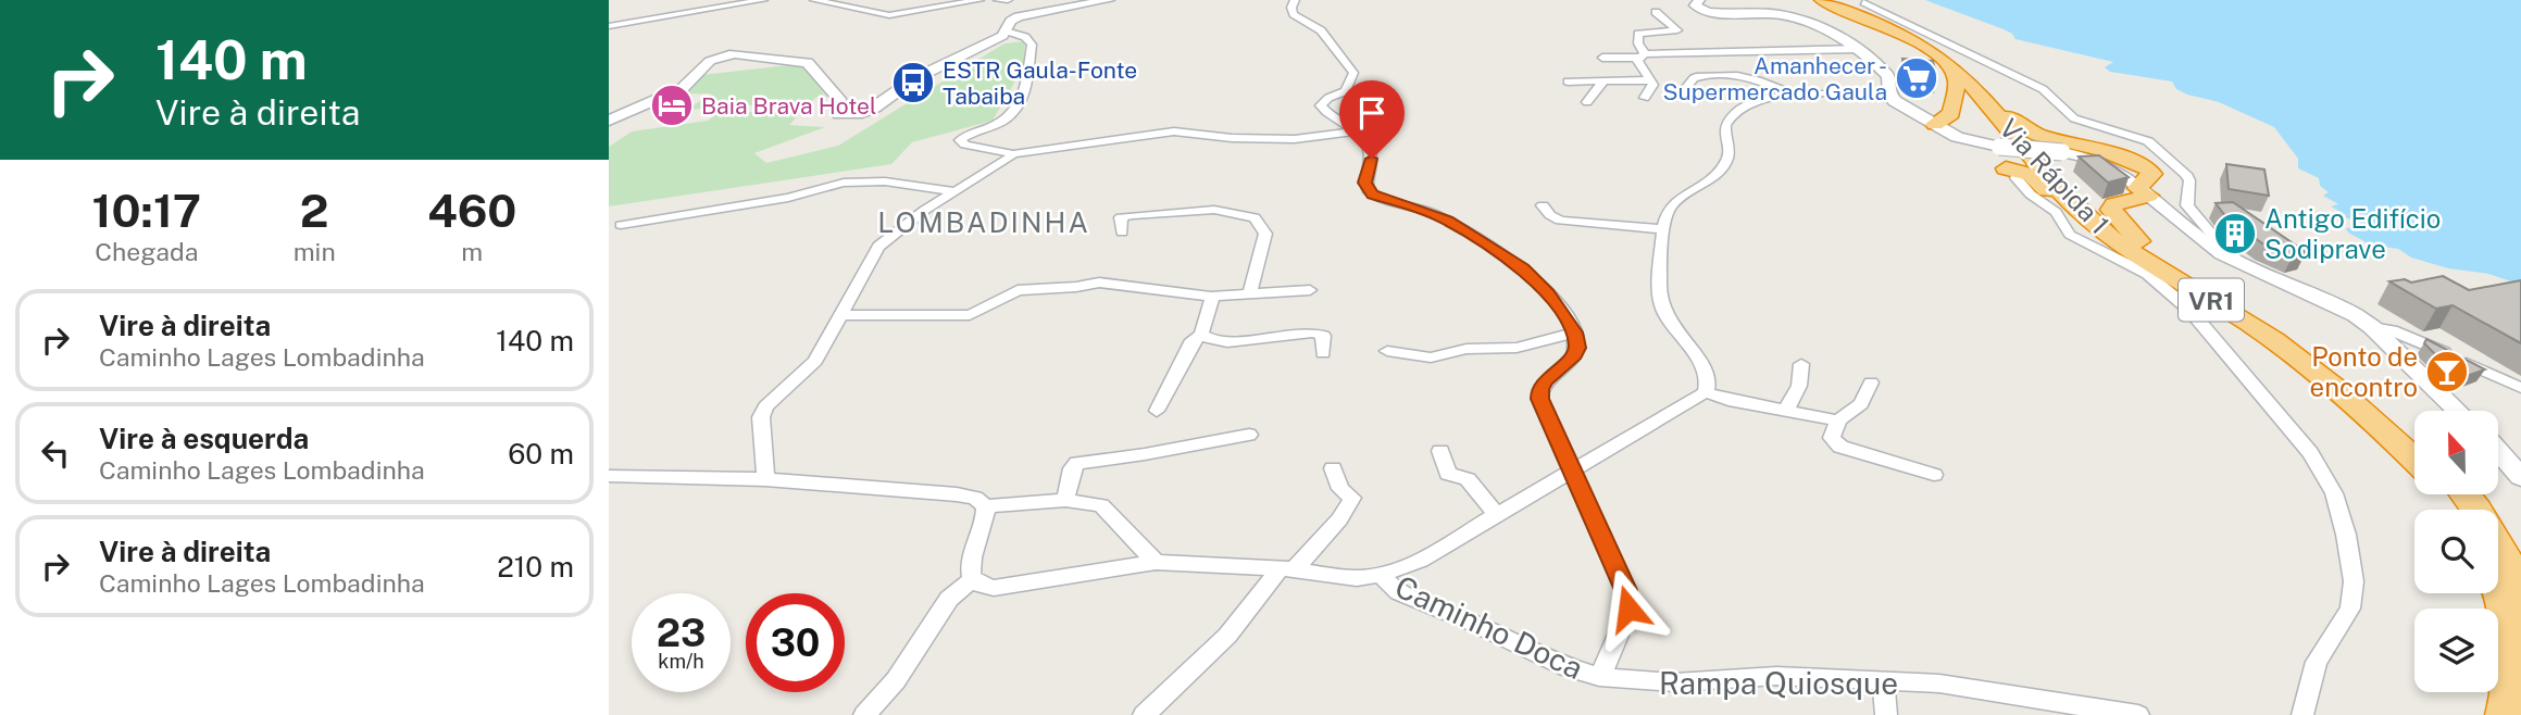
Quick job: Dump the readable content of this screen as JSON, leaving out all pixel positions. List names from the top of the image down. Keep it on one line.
{"streets":{"highway":["Via Rápida 1","VR1"],"street":["Caminho Doca","Rampa Quiosque"]},"crossings":[["Caminho Doca","Rampa Quiosque"]],"districts":["LOMBADINHA"],"places":{"supermarket":["Amanhecer - Supermercado Gaula"],"bus stop":["ESTR Gaula-Fonte Tabaiba"],"hotel":["Baia Brava Hotel"],"building":["Antigo Edifício Sodiprave"],"bar":["Ponto de encontro"]},"north":"top","page":{"turn":["140 m","Vire à direita"],"eta":["10:17","Chegada","2","min","460","m"],"list":[{"name":"Vire à direita","note":"Caminho Lages Lombadinha","value":"140 m"},{"name":"Vire à esquerda","note":"Caminho Lages Lombadinha","value":"60 m"},{"name":"Vire à direita","note":"Caminho Lages Lombadinha","value":"210 m"}],"speed":"23 km/h","limit":"30"}}
